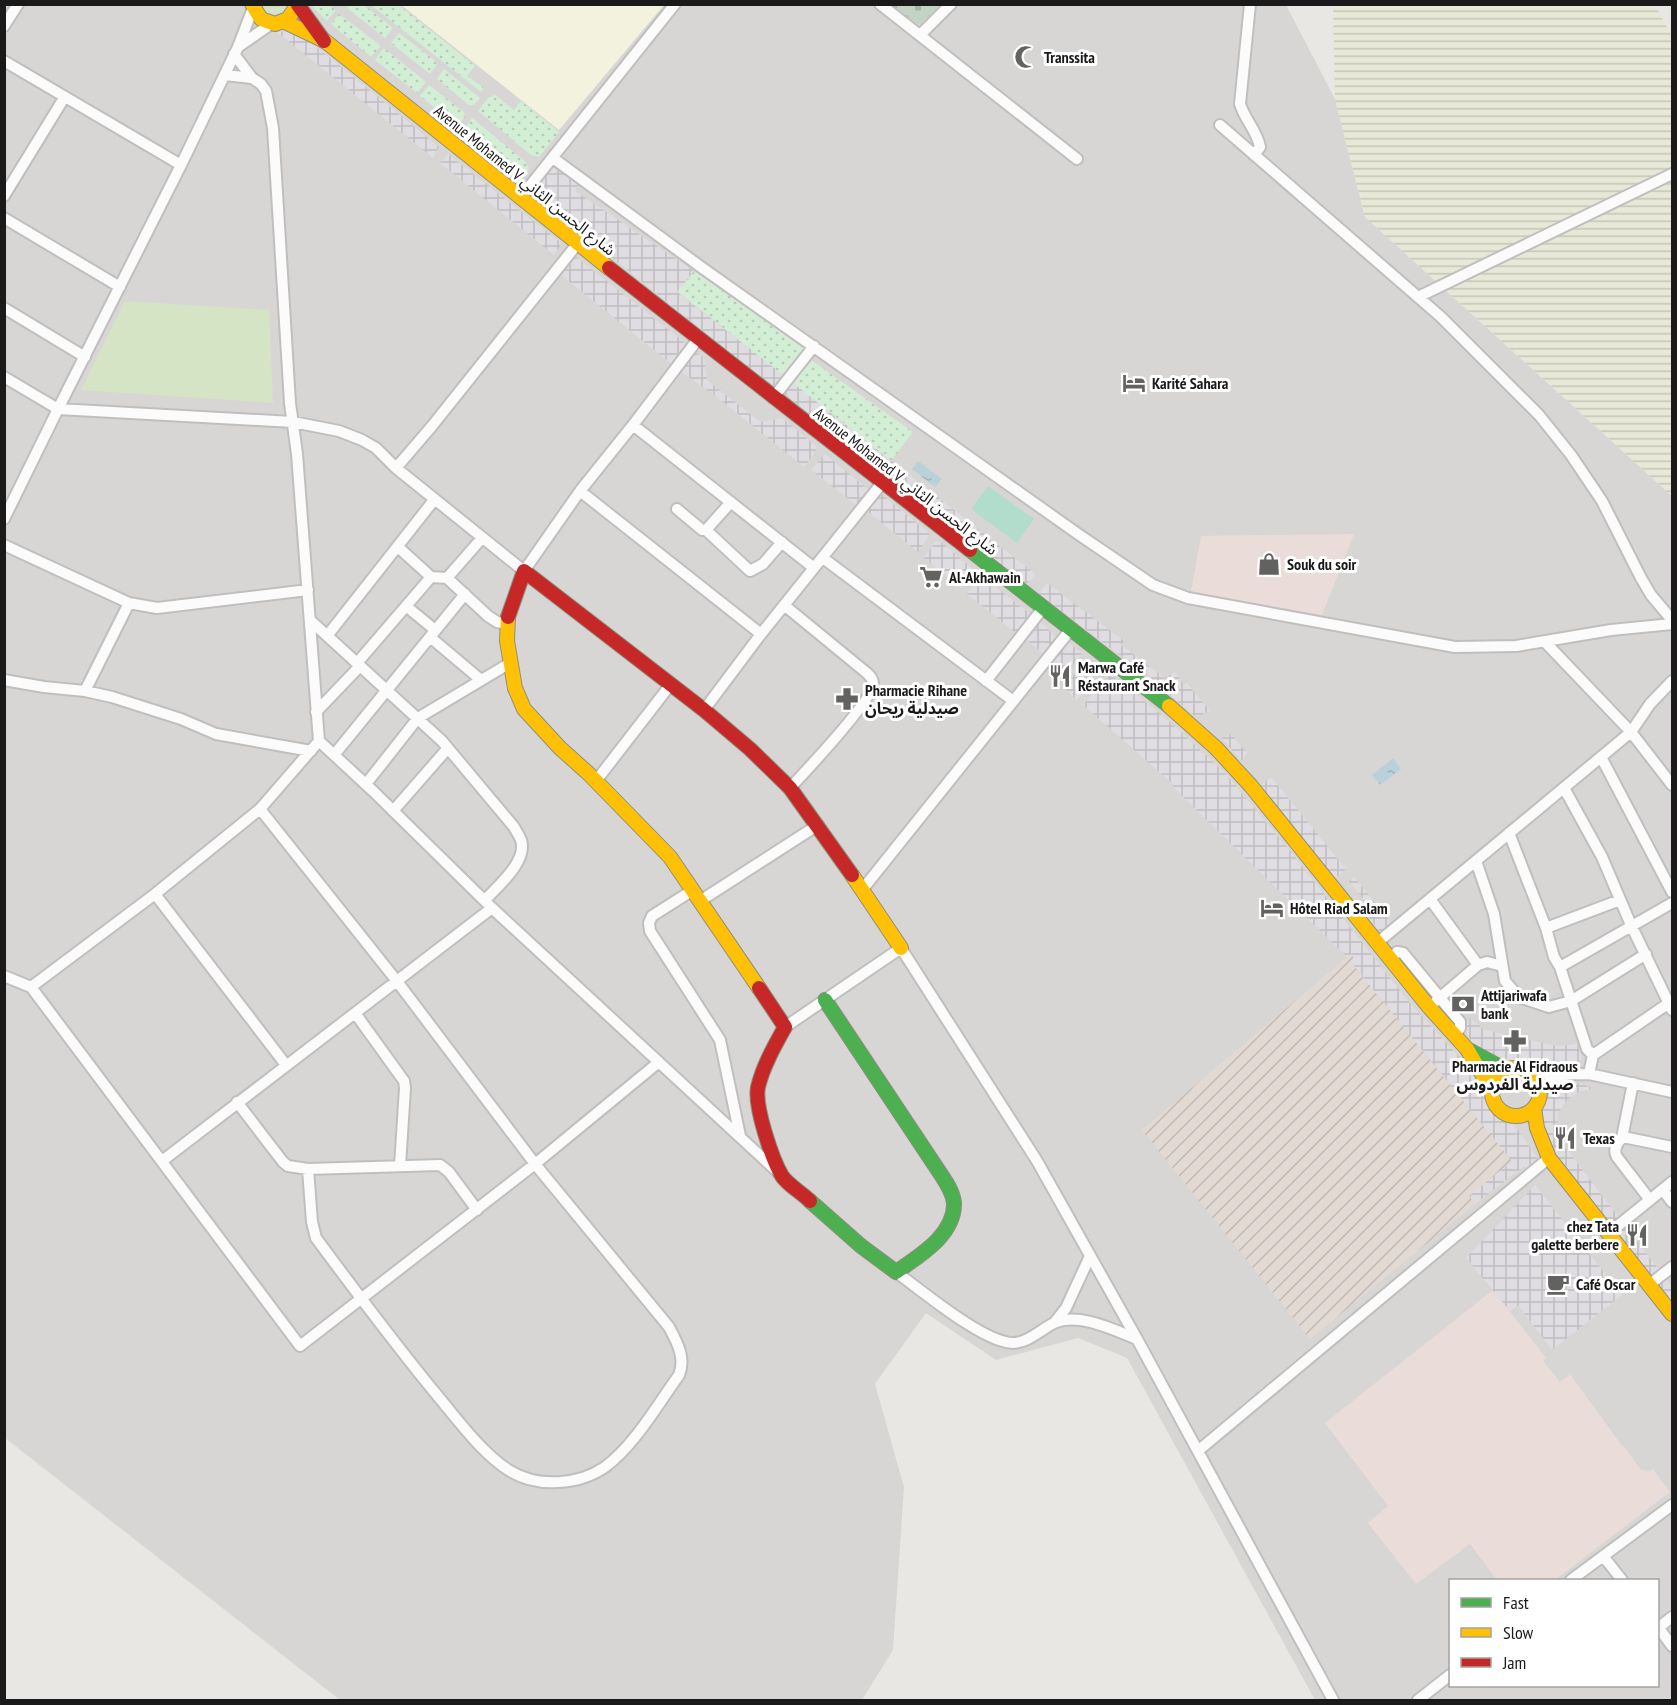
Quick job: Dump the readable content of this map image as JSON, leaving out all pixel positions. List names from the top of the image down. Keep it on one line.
{"streets":{"main road":["Avenue Mohamed V شارع الحسن الثاني"]},"places":{"mosque":["Transsita"],"hotel":["Karité Sahara","Hôtel Riad Salam"],"shop":["Souk du soir"],"supermarket":["Al-Akhawain"],"restaurant":["Marwa Café Réstaurant Snack","Texas","chez Tata galette berbere"],"pharmacy":["Pharmacie Rihane صيدلية ريحان","Pharmacie Al Fidraous صيدلية الفردوس"],"bank":["Attijariwafa bank"],"cafe":["Café Oscar"]},"legend":["Fast","Slow","Jam"]}
